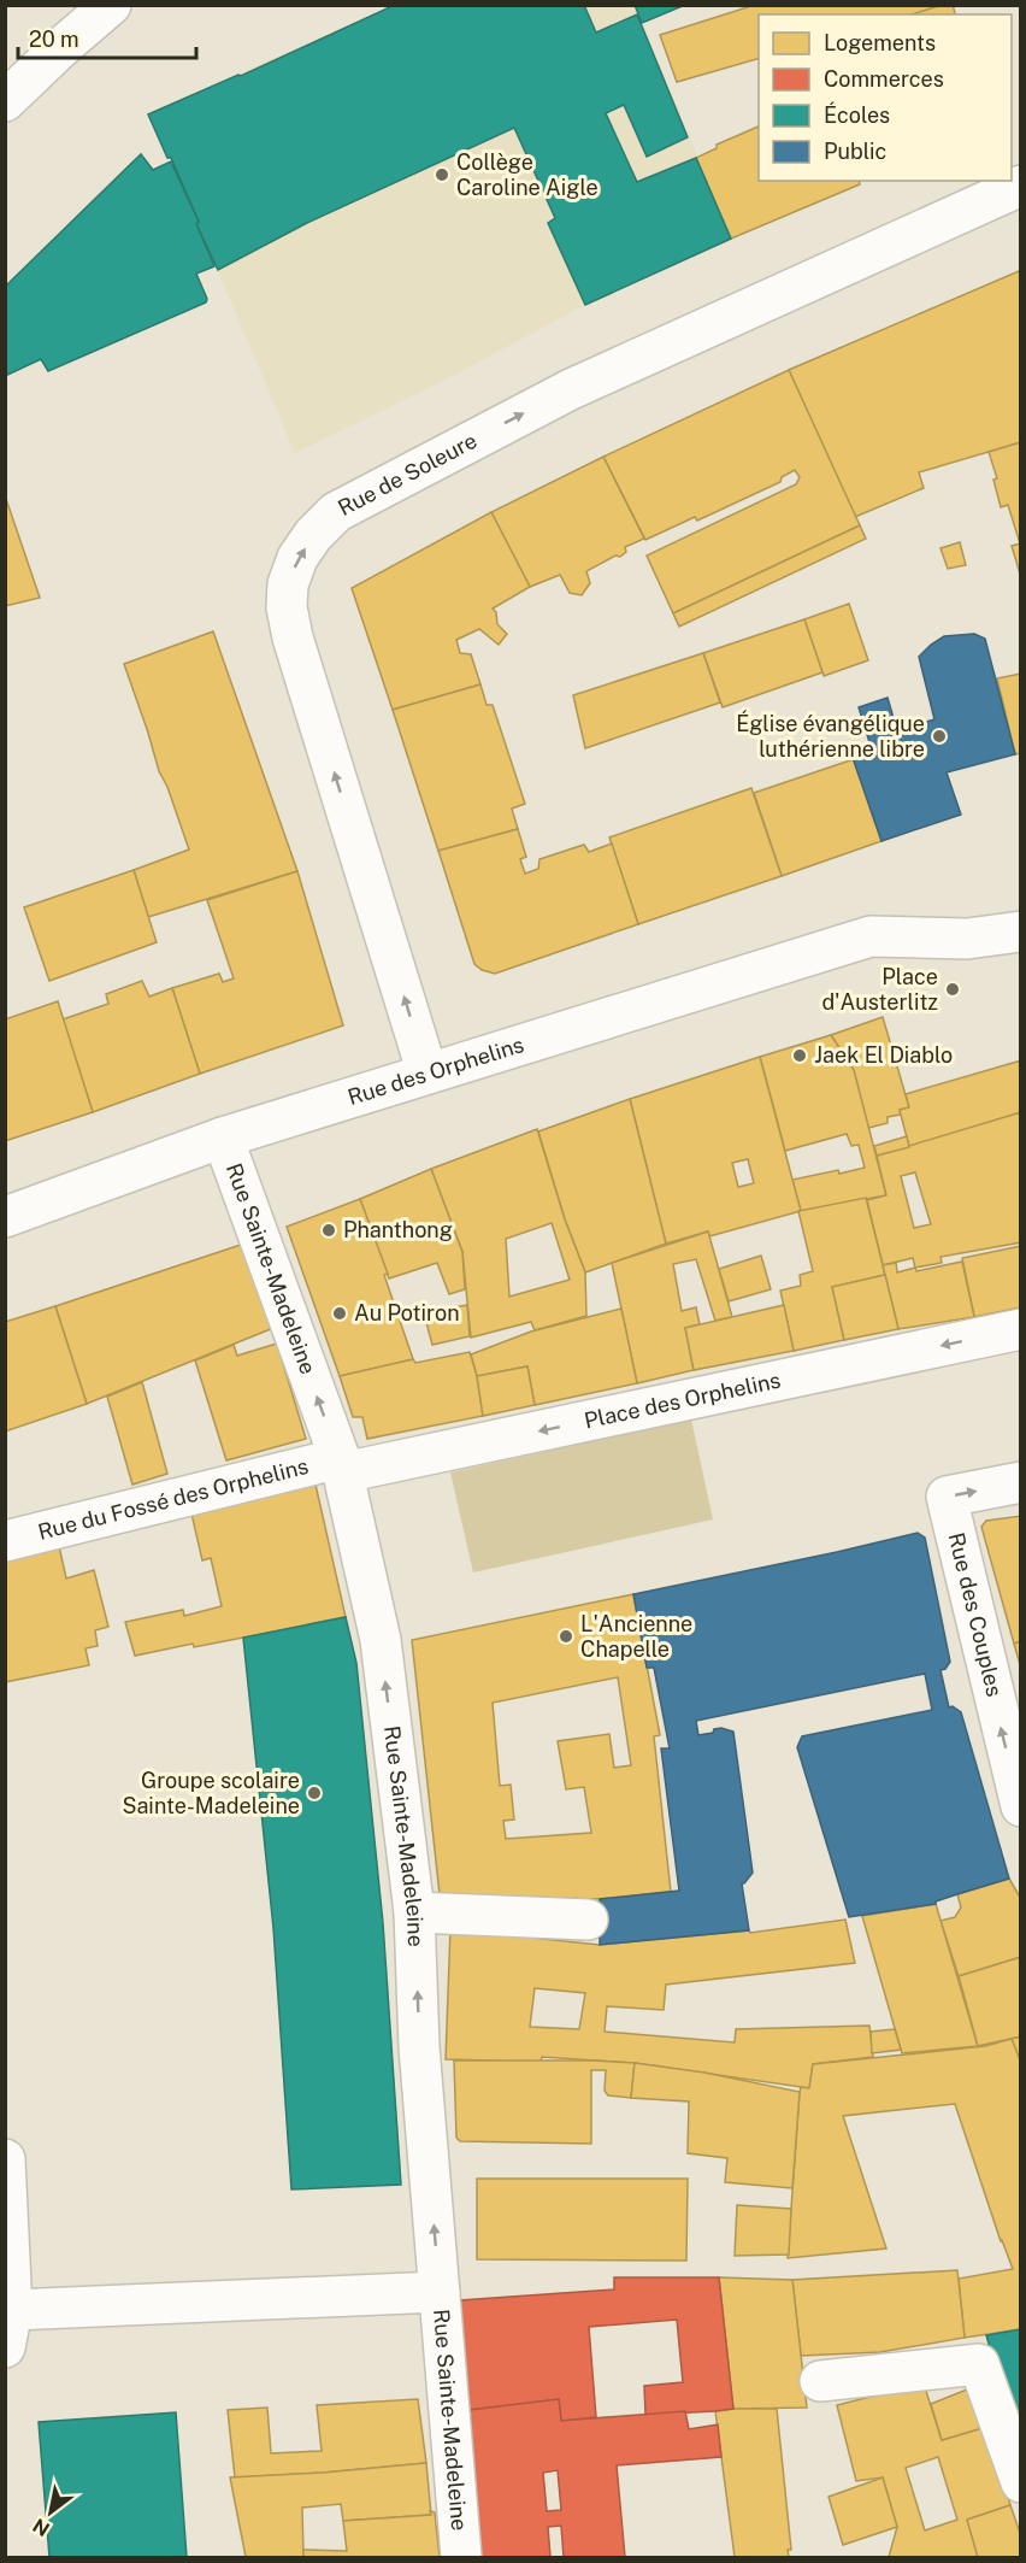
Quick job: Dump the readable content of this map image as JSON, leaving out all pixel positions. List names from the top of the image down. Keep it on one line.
{"streets":{"street":["Rue de Soleure","Rue des Orphelins","Rue Sainte-Madeleine","Place des Orphelins","Rue du Fossé des Orphelins","Rue des Couples"]},"crossings":[["Rue de Soleure","Rue des Orphelins"],["Rue des Orphelins","Rue Sainte-Madeleine"],["Rue Sainte-Madeleine","Place des Orphelins"],["Rue Sainte-Madeleine","Rue du Fossé des Orphelins"],["Place des Orphelins","Rue du Fossé des Orphelins"]],"one_way":["Rue Sainte-Madeleine","Place des Orphelins","Rue des Couples"],"places":["Collège Caroline Aigle","Église évangélique luthérienne libre","Place d'Austerlitz","Jaek El Diablo","Phanthong","Au Potiron","L'Ancienne Chapelle","Groupe scolaire Sainte-Madeleine"],"legend":["Logements","Commerces","Écoles","Public"],"scale_bar":"20 m","north":"bottom left"}
